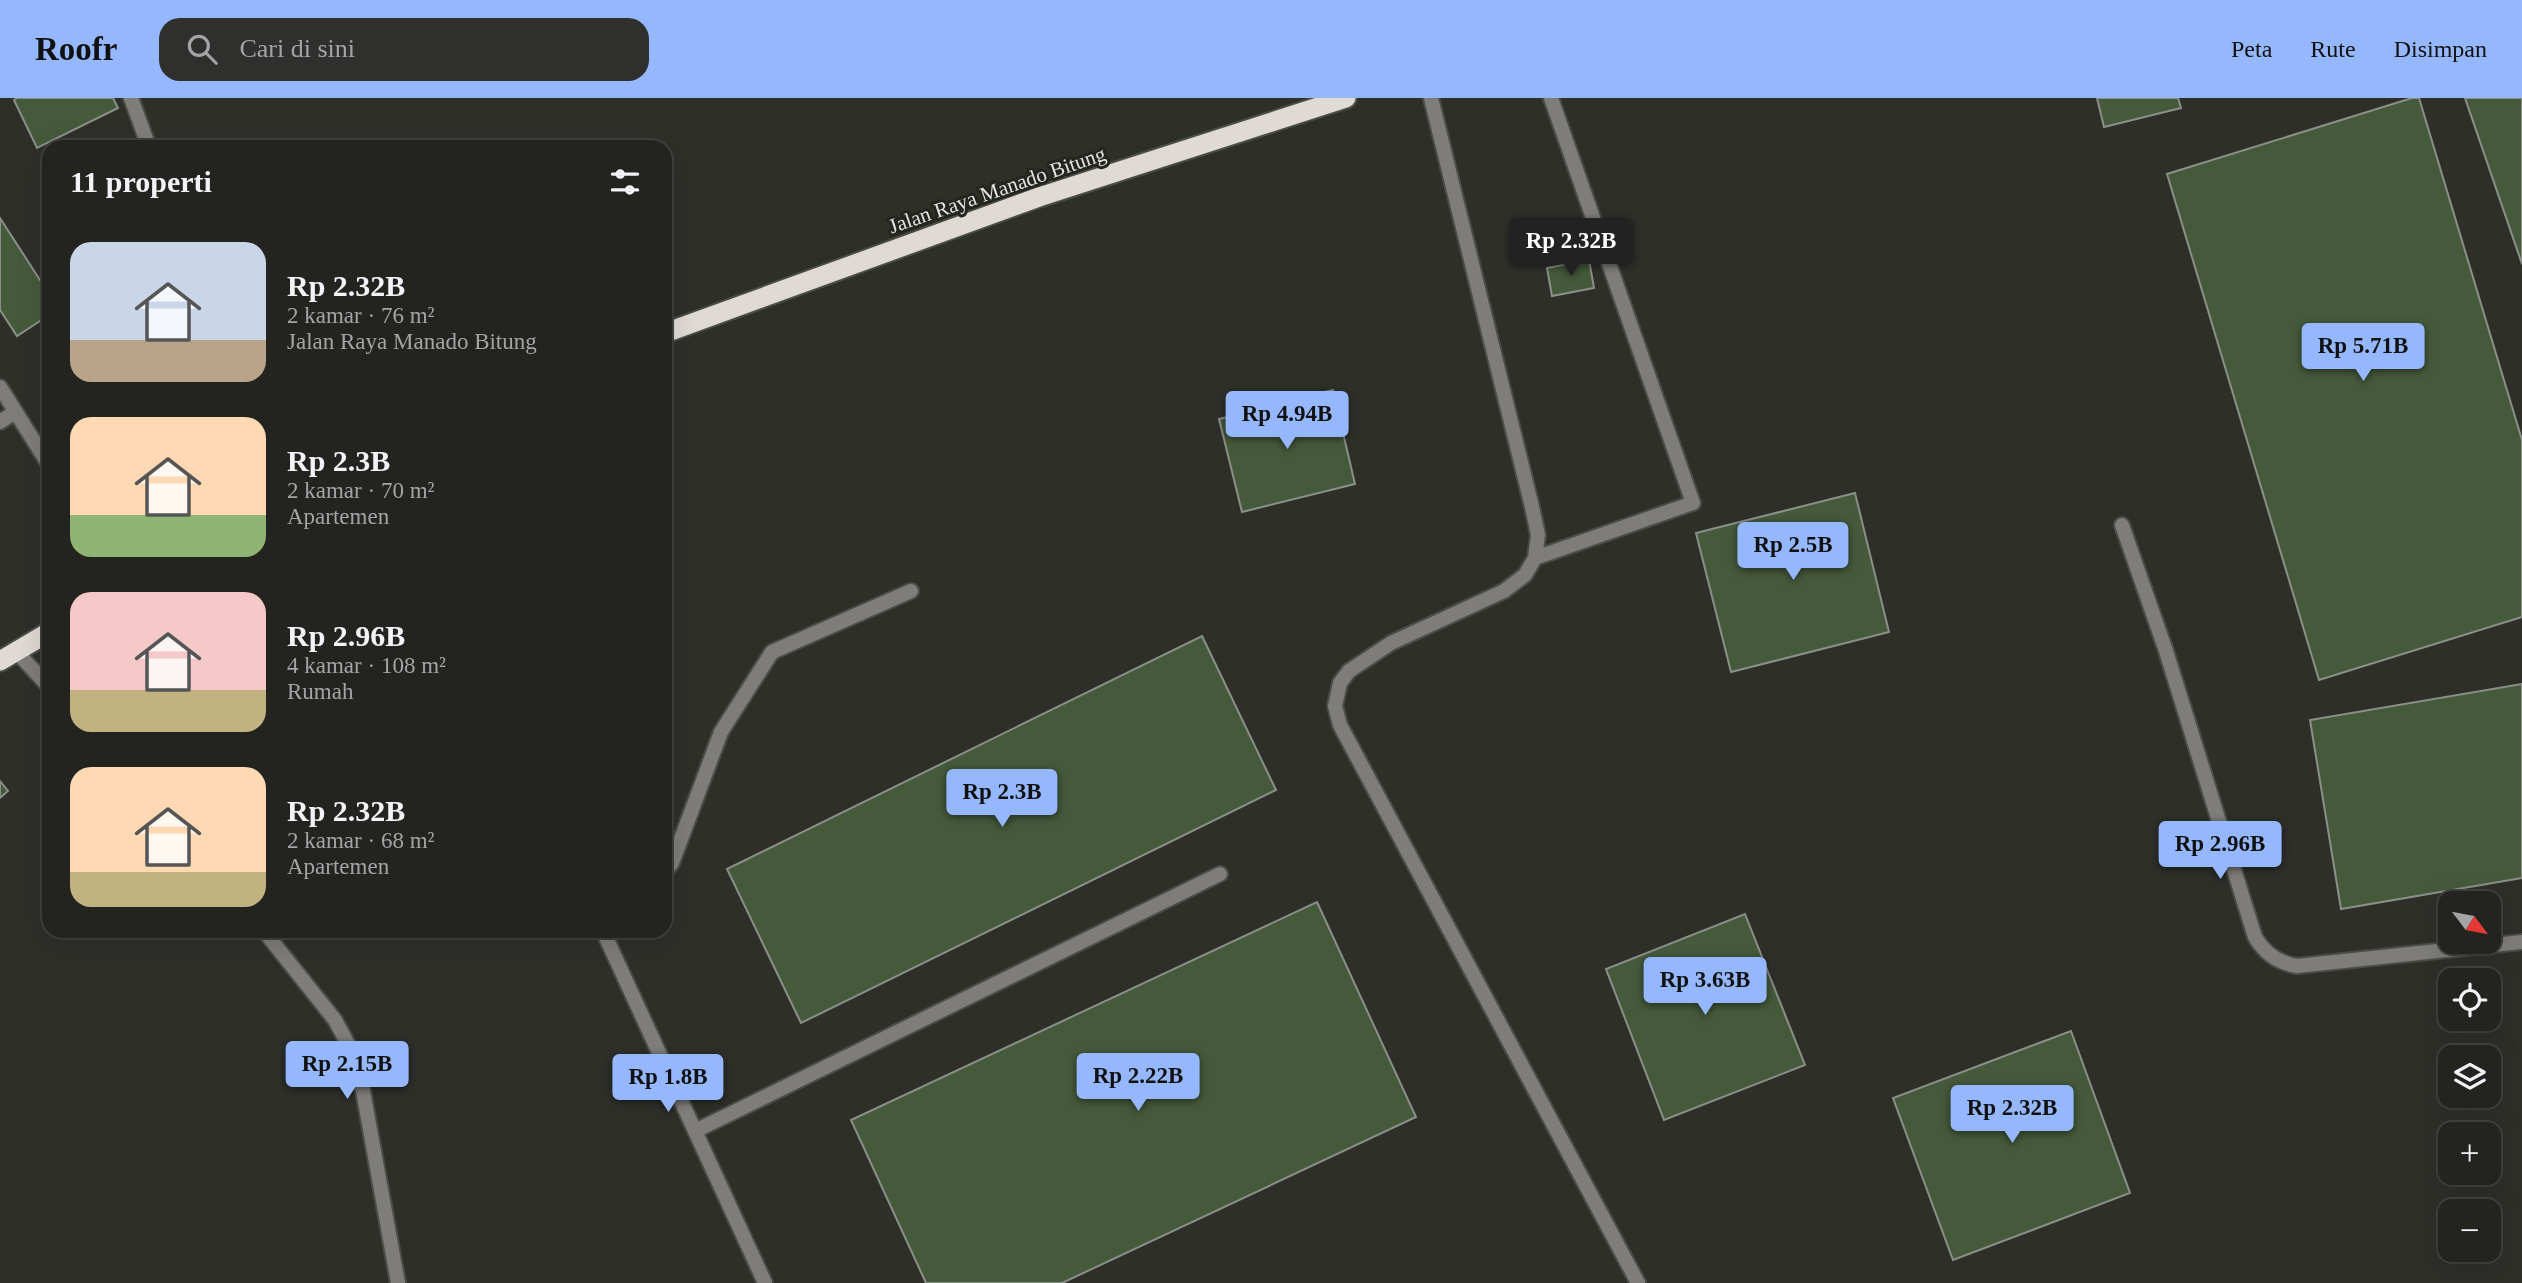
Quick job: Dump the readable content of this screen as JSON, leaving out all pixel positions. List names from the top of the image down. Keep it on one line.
{"streets":{"highway":["Jalan Raya Manado Bitung"]},"north":"bottom right","page":{"header":"Roofr","search":"Cari di sini","nav":["Peta","Rute","Disimpan"],"heading":"11 properti","price":["Rp 2.32B","Rp 5.71B","Rp 4.94B","Rp 2.5B","Rp 2.3B","Rp 2.96B","Rp 3.63B","Rp 2.15B","Rp 2.22B","Rp 1.8B","Rp 2.32B"],"list":[{"name":"Rp 2.32B","note":"2 kamar · 76 m² · Jalan Raya Manado Bitung"},{"name":"Rp 2.3B","note":"2 kamar · 70 m² · Apartemen"},{"name":"Rp 2.96B","note":"4 kamar · 108 m² · Rumah"},{"name":"Rp 2.32B","note":"2 kamar · 68 m² · Apartemen"}],"map_buttons":["+","−"]}}
